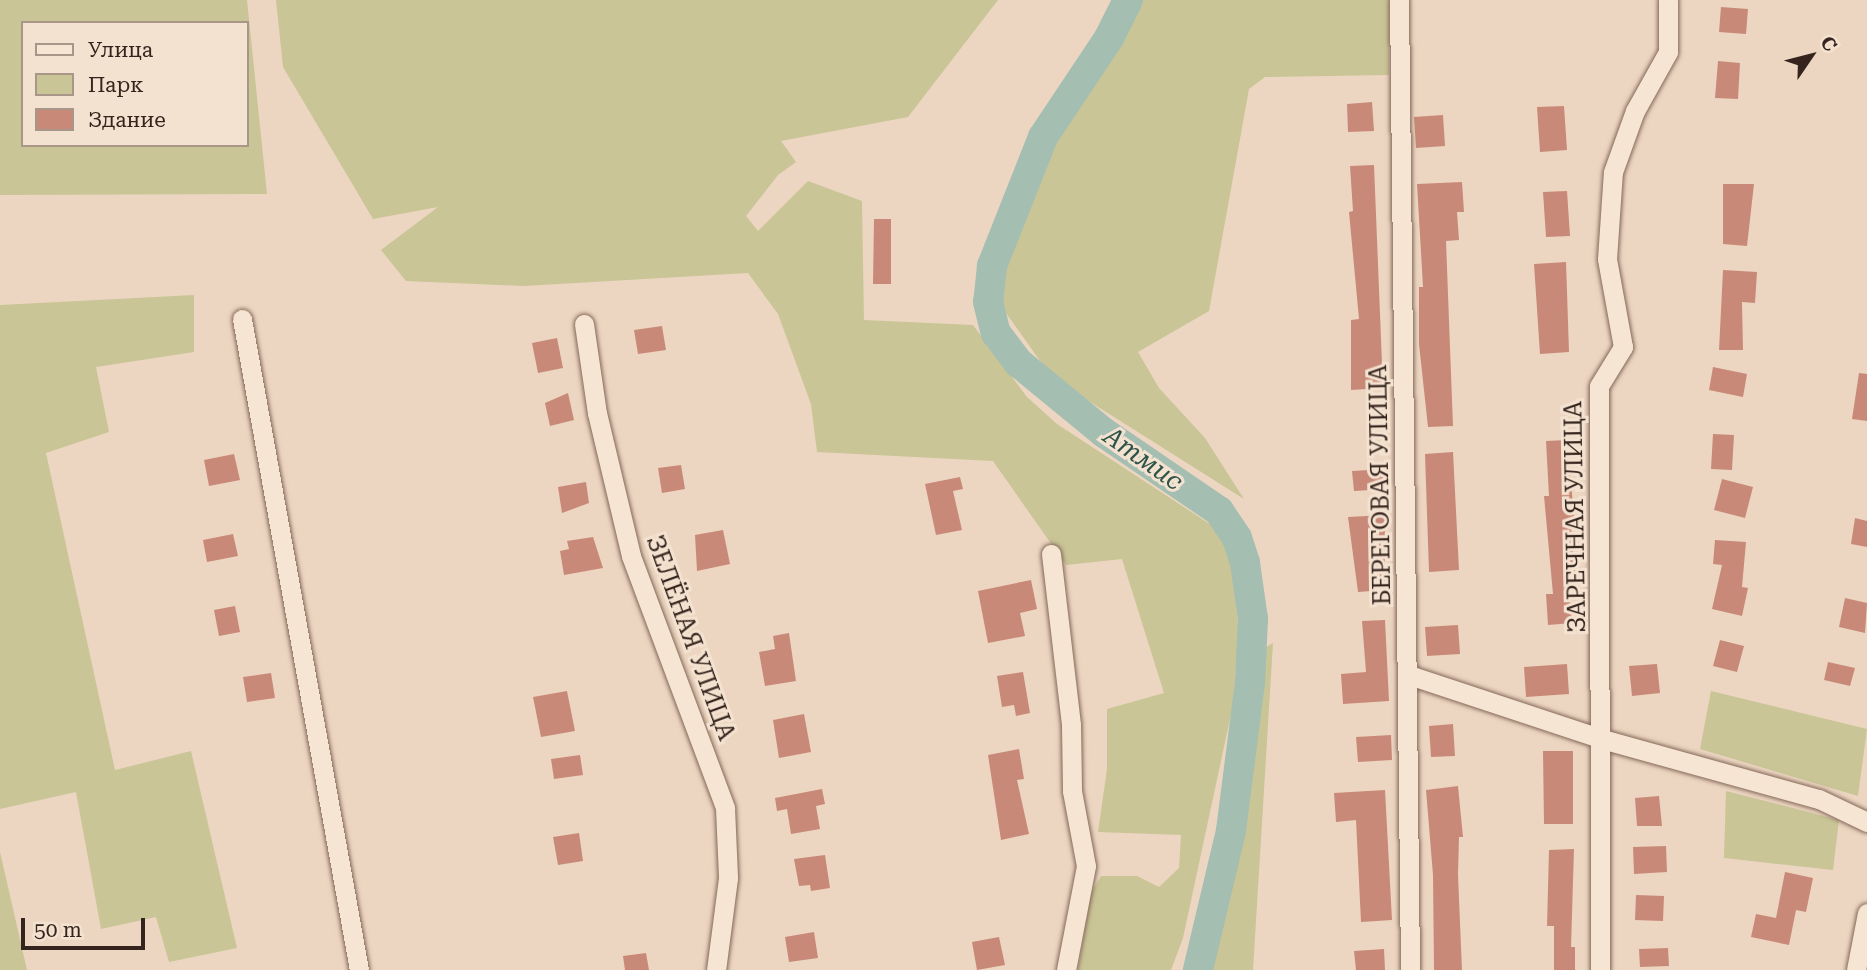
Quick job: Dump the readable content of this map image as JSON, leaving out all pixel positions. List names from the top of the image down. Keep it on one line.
{"streets":{"street":["БЕРЕГОВАЯ УЛИЦА","ЗАРЕЧНАЯ УЛИЦА","ЗЕЛЁНАЯ УЛИЦА"]},"water":["Атмис"],"legend":["Улица","Парк","Здание"],"scale_bar":"50 m","north":"top right"}
